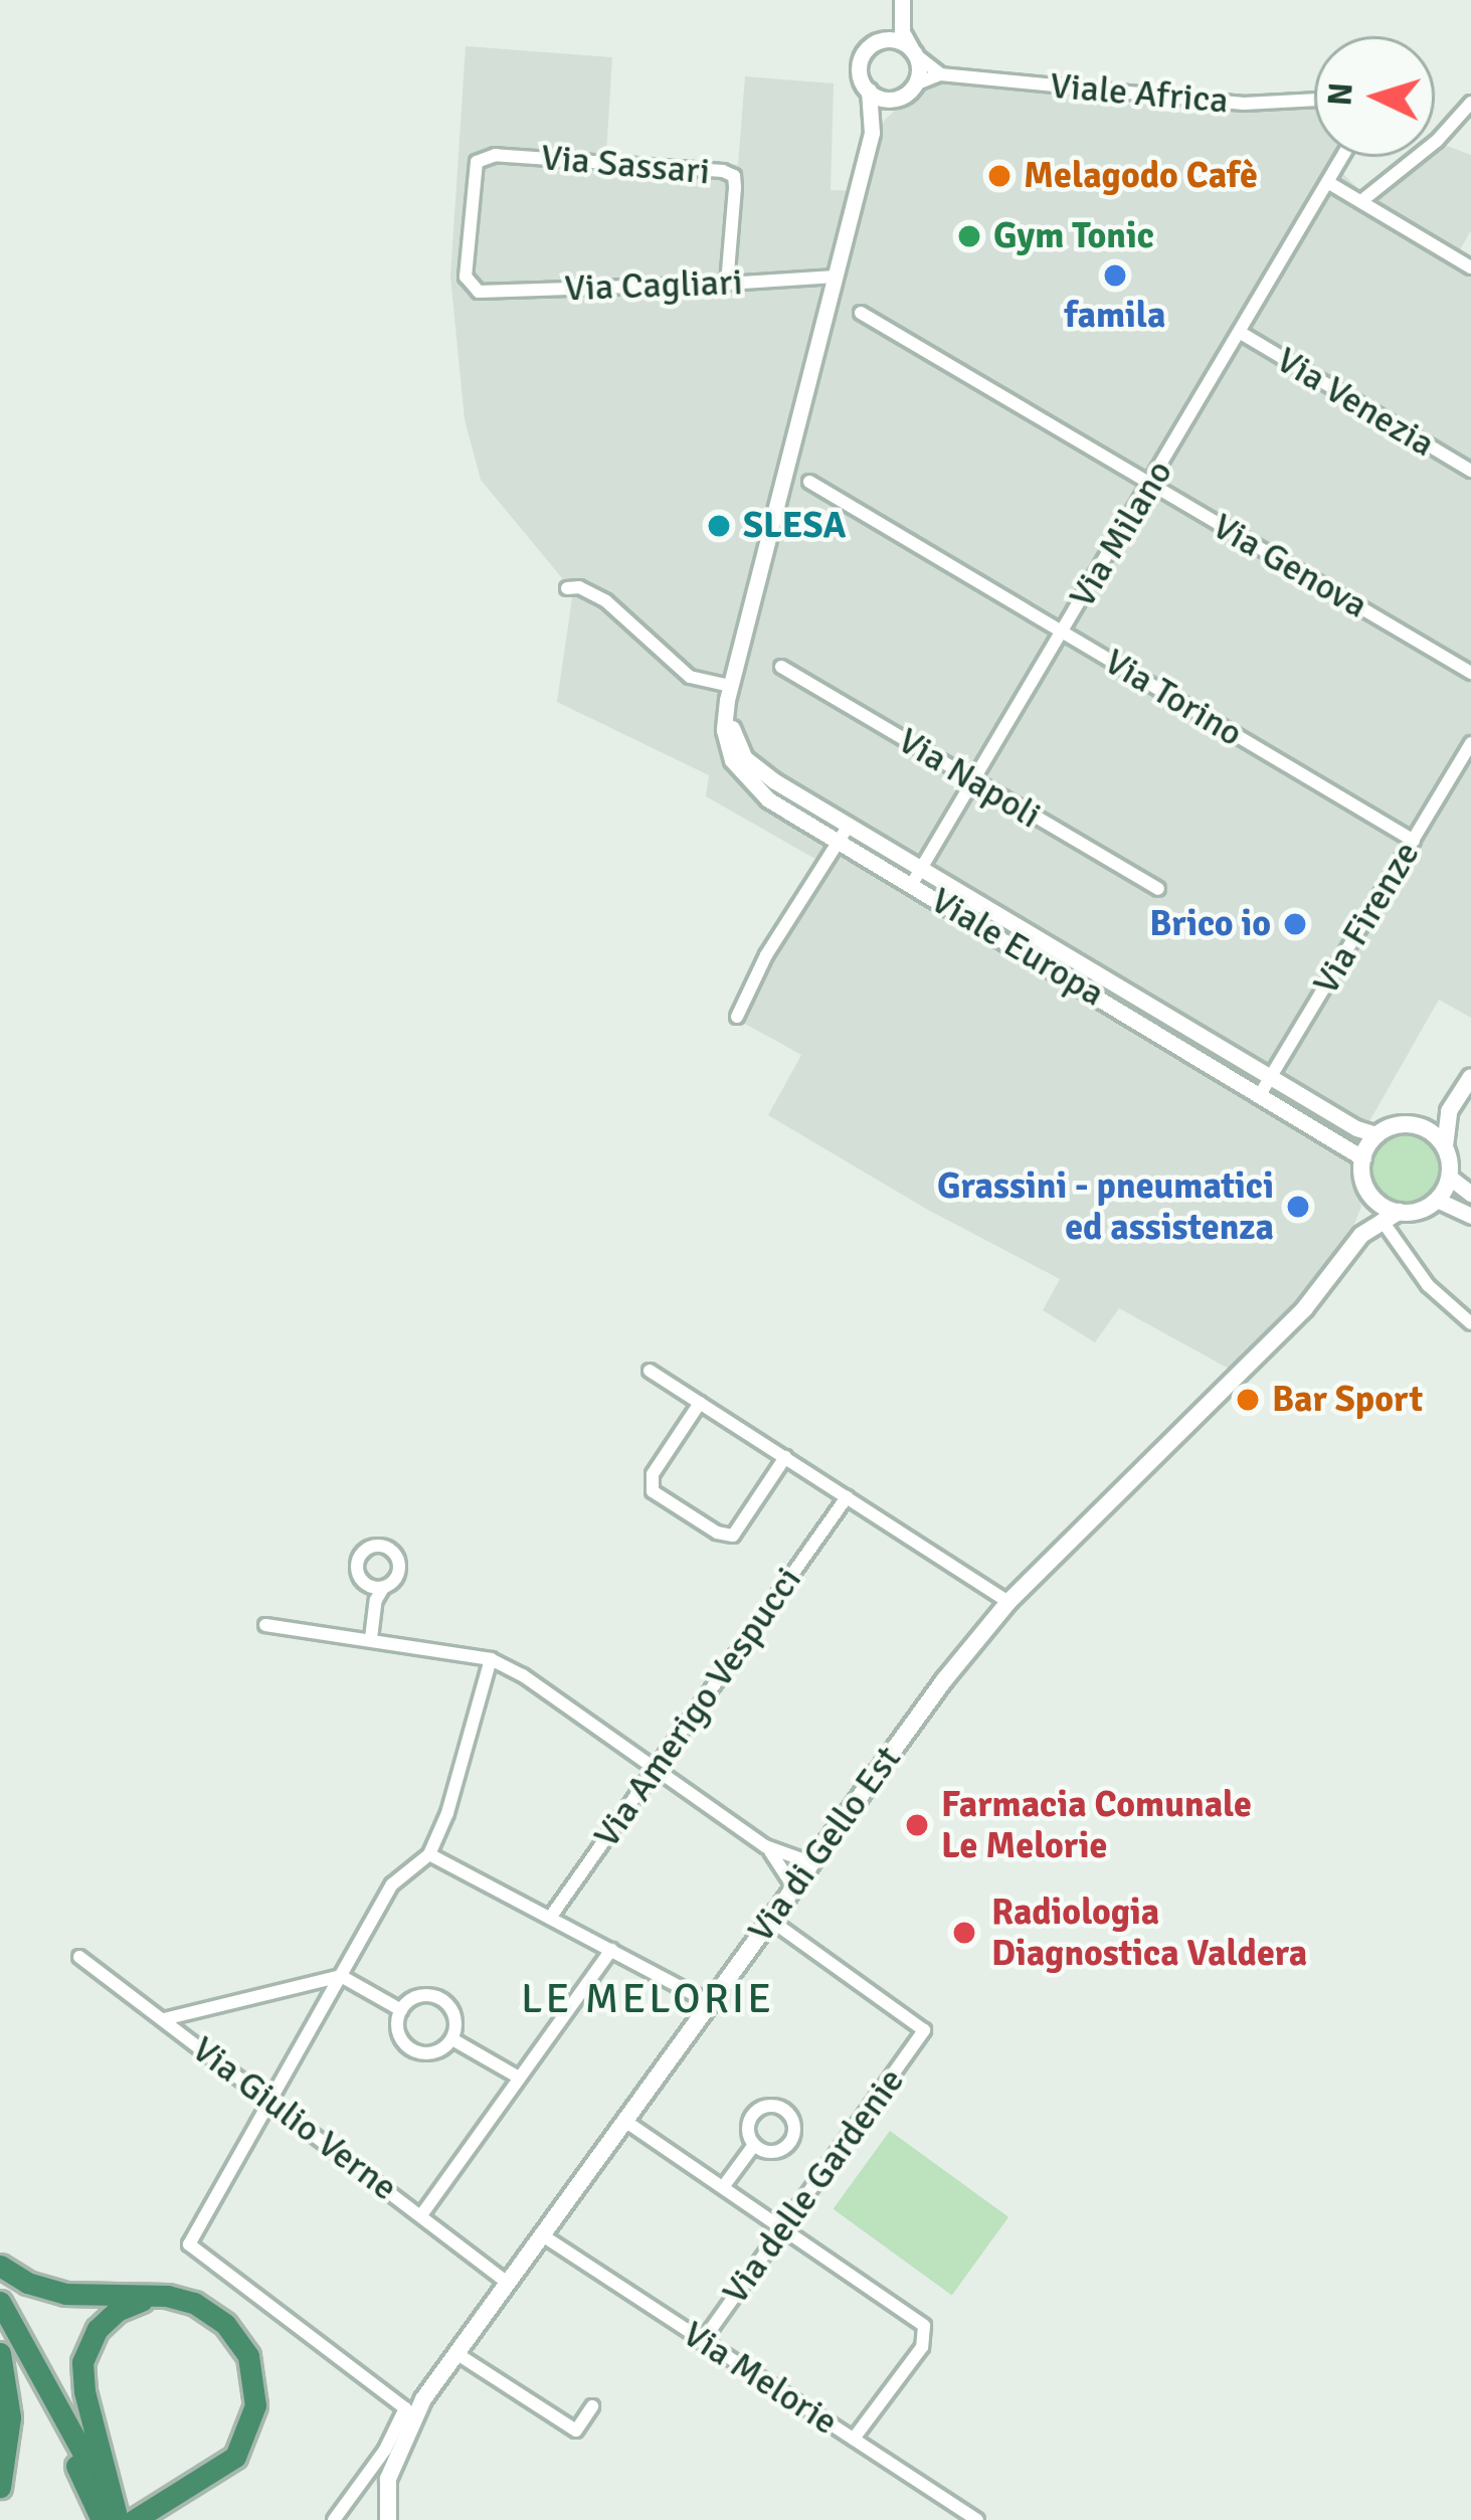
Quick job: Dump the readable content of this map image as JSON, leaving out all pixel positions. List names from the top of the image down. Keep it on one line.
{"streets":{"main road":["Via di Gello Est"],"street":["Viale Africa","Via Sassari","Via Cagliari","Via Venezia","Via Milano","Via Genova","Via Torino","Via Napoli","Via Firenze","Viale Europa","Via Amerigo Vespucci","Via Giulio Verne","Via delle Gardenie","Via Melorie"]},"crossings":[["Viale Africa","Viale Europa"],["Via Sassari","Via Cagliari"],["Via Cagliari","Viale Europa"],["Via Venezia","Via Milano"],["Via Milano","Via Genova"],["Via Milano","Via Torino"],["Via Milano","Via Napoli"],["Via Milano","Viale Europa"],["Via Torino","Via Firenze"],["Via Firenze","Viale Europa"],["Viale Europa","Via di Gello Est"],["Via di Gello Est","Via Giulio Verne"],["Via di Gello Est","Via delle Gardenie"],["Via di Gello Est","Via Melorie"],["Via delle Gardenie","Via Melorie"]],"districts":["LE MELORIE"],"places":["Melagodo Cafè","Gym Tonic","famila","SLESA","Brico io","Grassini - pneumatici ed assistenza","Bar Sport","Farmacia Comunale Le Melorie","Radiologia Diagnostica Valdera"],"north":"left"}
